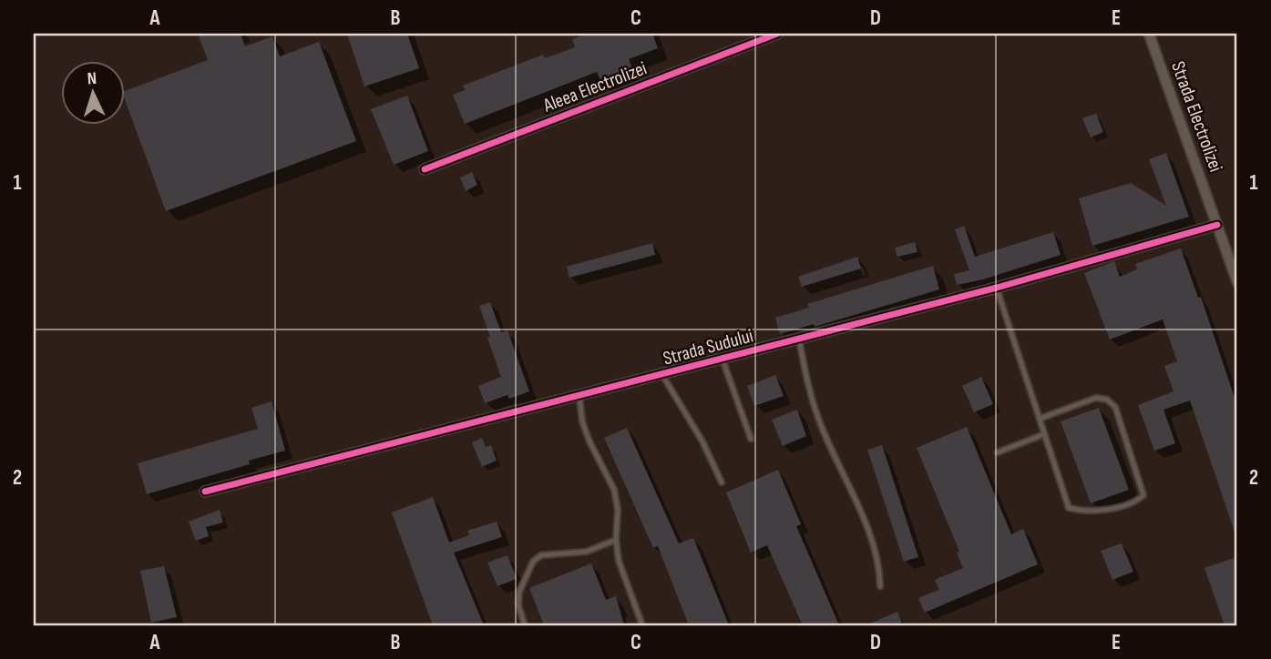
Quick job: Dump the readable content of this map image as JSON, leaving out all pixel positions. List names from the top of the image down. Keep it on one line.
{"streets":{"street":["Aleea Electrolizei","Strada Electrolizei","Strada Sudului"]},"crossings":[["Strada Electrolizei","Strada Sudului"]],"north":"top","grid":{"columns":["A","B","C","D","E"],"rows":["1","2"]}}
